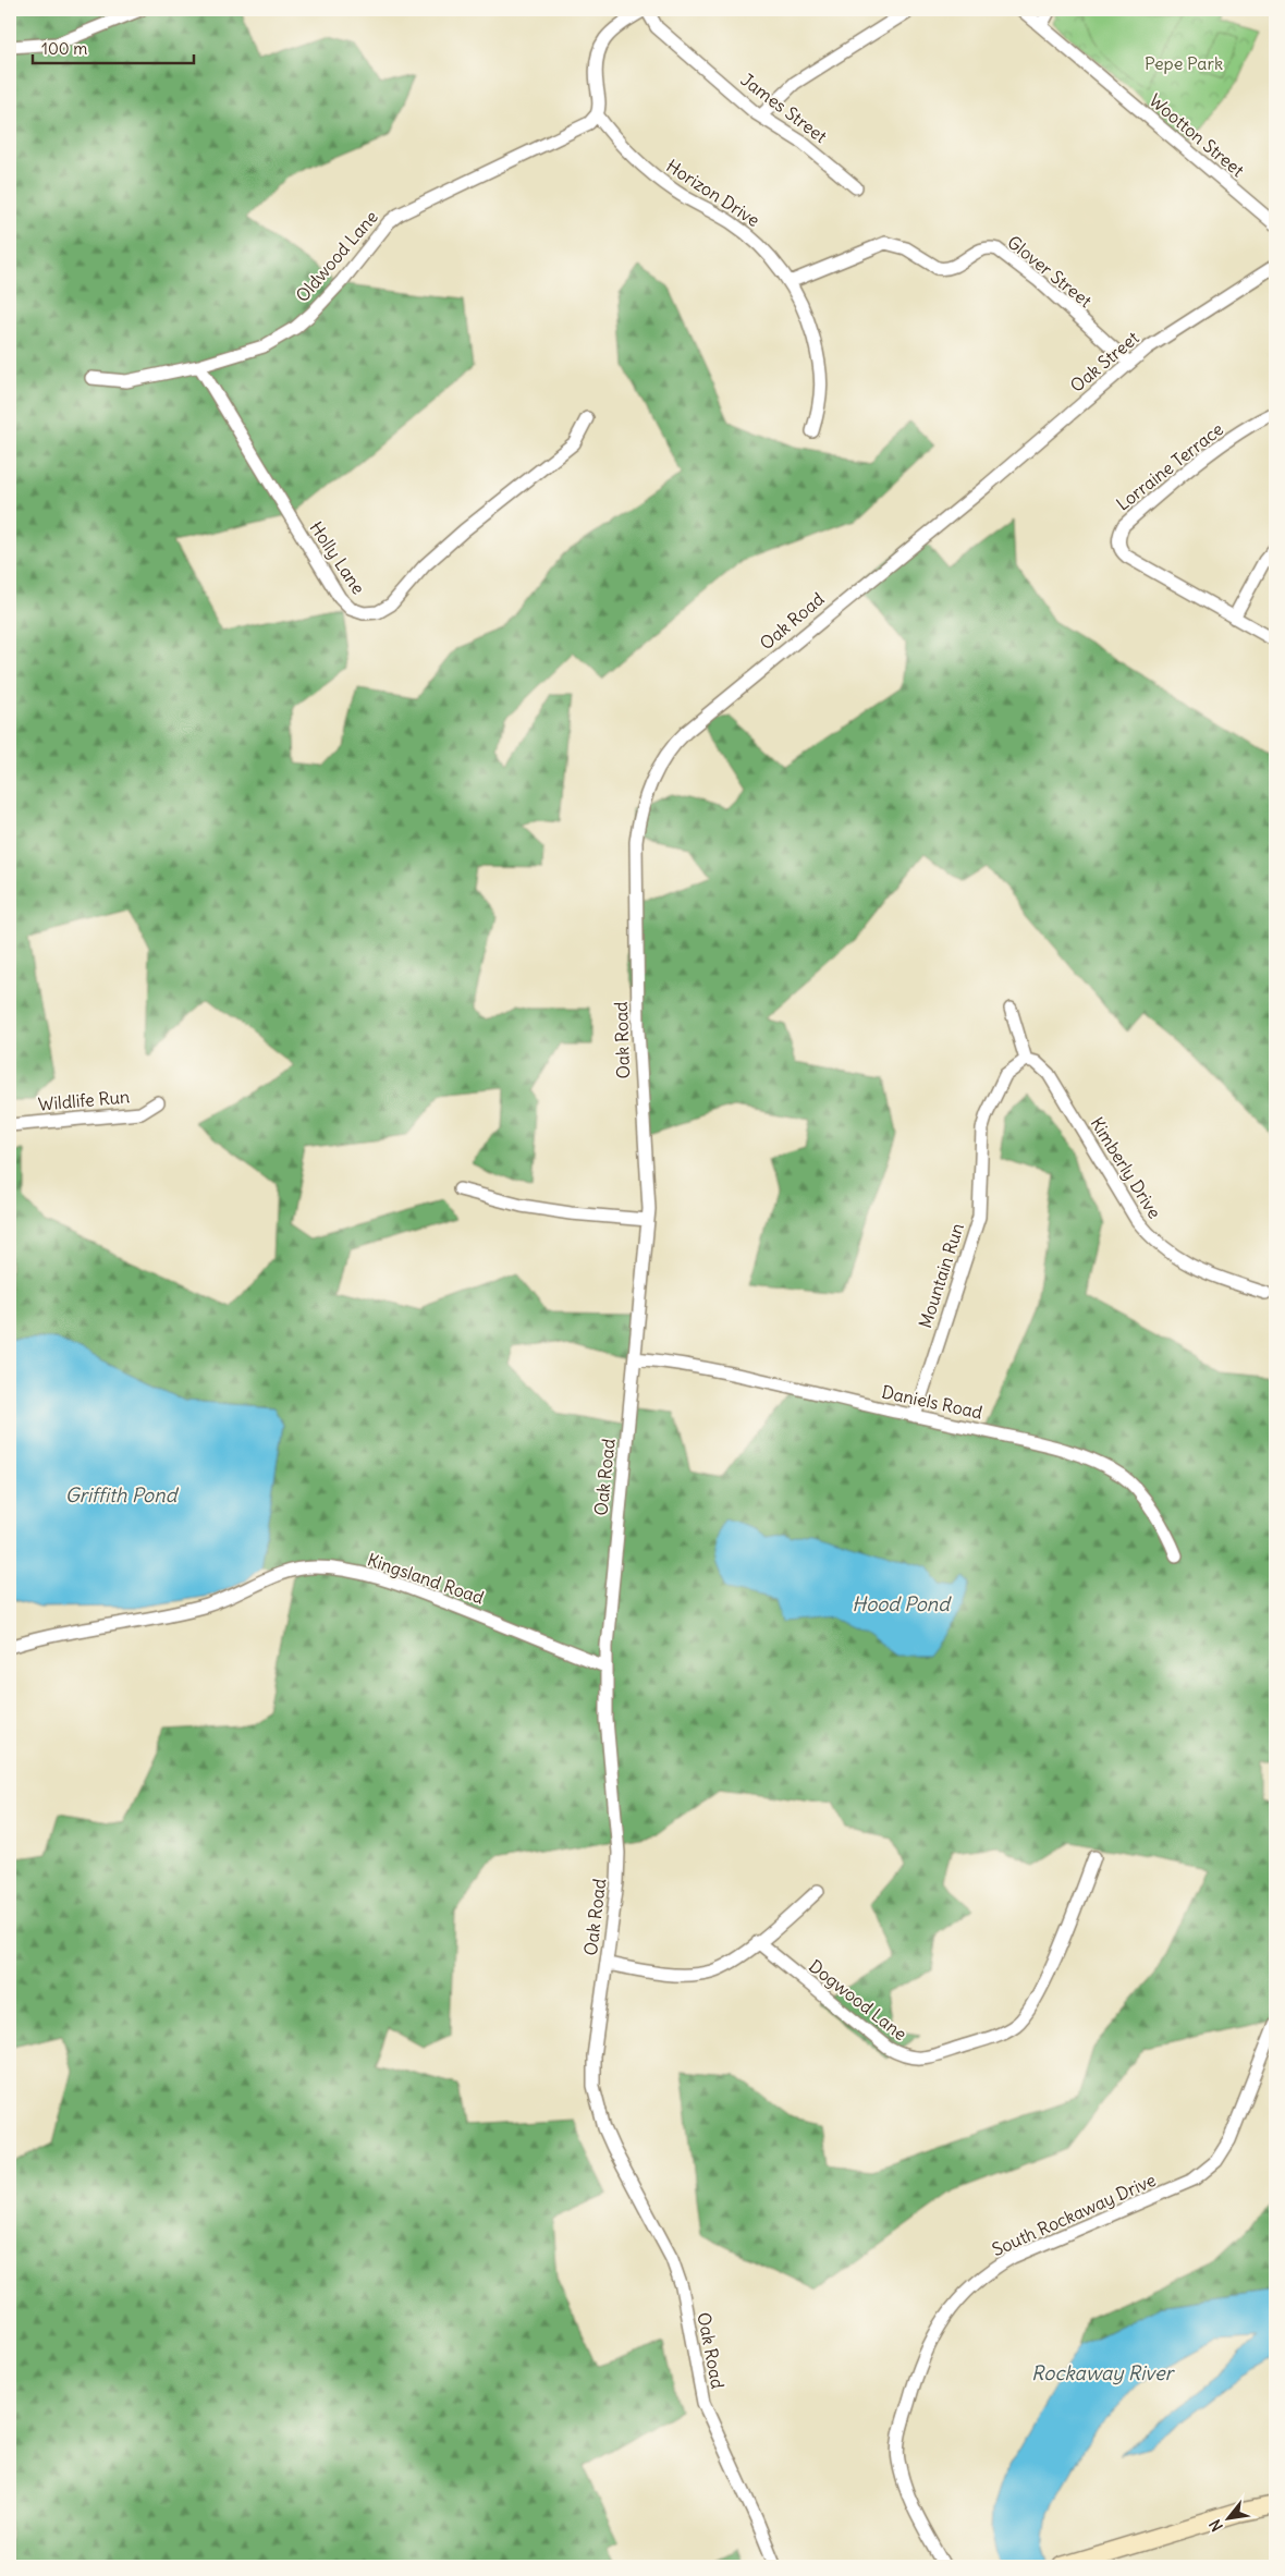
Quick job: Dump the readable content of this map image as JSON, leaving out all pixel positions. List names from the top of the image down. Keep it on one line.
{"streets":{"street":["James Street","Wootton Street","Horizon Drive","Oldwood Lane","Glover Street","Oak Street","Lorraine Terrace","Holly Lane","Oak Road","Wildlife Run","Kimberly Drive","Mountain Run","Daniels Road","Kingsland Road","Dogwood Lane","South Rockaway Drive"]},"crossings":[["Horizon Drive","Oldwood Lane"],["Horizon Drive","Glover Street"],["Oldwood Lane","Holly Lane"],["Glover Street","Oak Street"],["Oak Street","Oak Road"],["Oak Road","Daniels Road"],["Oak Road","Kingsland Road"],["Kimberly Drive","Mountain Run"],["Mountain Run","Daniels Road"]],"water":["Griffith Pond","Hood Pond","Rockaway River"],"parks":["Pepe Park"],"scale_bar":"100 m","north":"bottom left"}
